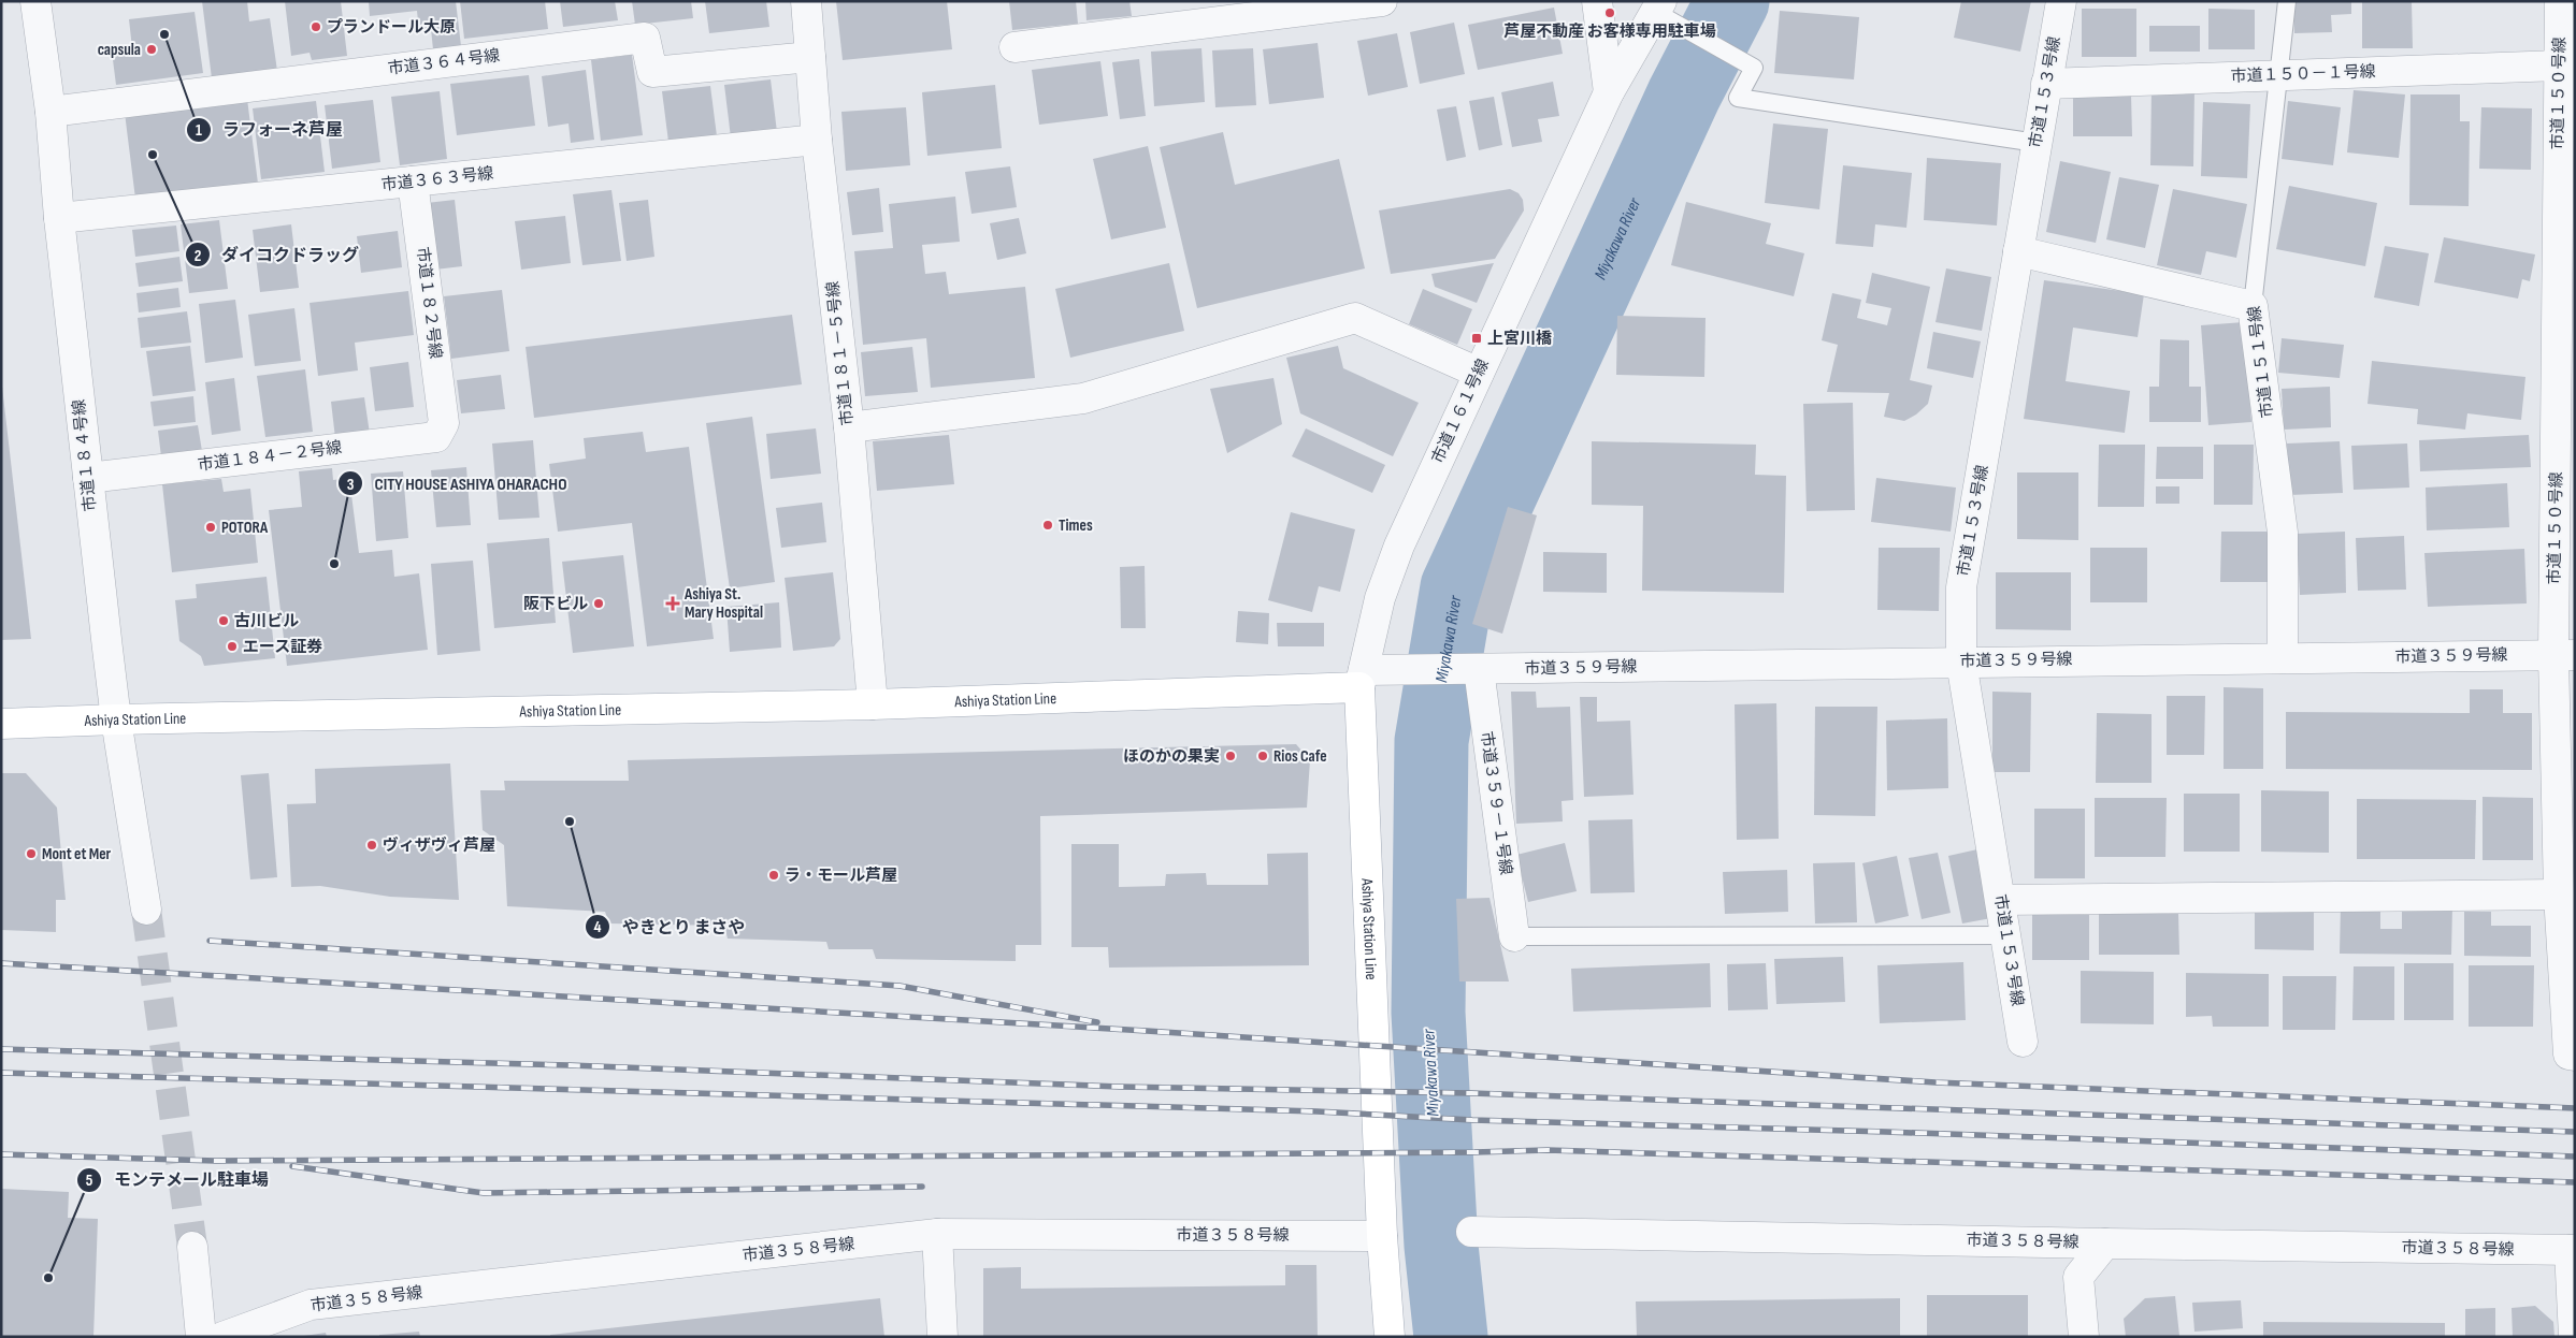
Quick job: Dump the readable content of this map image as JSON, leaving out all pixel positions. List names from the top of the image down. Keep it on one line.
{"streets":{"main road":["Ashiya Station Line"],"street":["市道３６４号線","市道１５０－１号線","市道１５３号線","市道１５０号線","市道３６３号線","市道１８２号線","市道１８１－５号線","市道１５１号線","市道１６１号線","市道１８４号線","市道１８４－２号線","市道３５９号線","市道３５９－１号線","市道３５８号線"]},"crossings":[["市道３６４号線","市道１８１－５号線"],["市道３６４号線","市道１８４号線"],["市道１５０－１号線","市道１５３号線"],["市道１５０－１号線","市道１５０号線"],["市道１５０－１号線","市道１５１号線"],["市道１５３号線","市道３５９号線"],["市道１５０号線","市道３５９号線"],["市道３６３号線","市道１８２号線"],["市道３６３号線","市道１８１－５号線"],["市道３６３号線","市道１８４号線"],["市道１８２号線","市道１８４－２号線"],["市道１８１－５号線","Ashiya Station Line"],["市道１５１号線","市道３５９号線"],["市道１６１号線","Ashiya Station Line"],["市道１８４号線","市道１８４－２号線"],["市道１８４号線","Ashiya Station Line"],["市道３５９号線","市道３５９－１号線"],["Ashiya Station Line","市道３５８号線"]],"water":["Miyakawa River"],"places":{"other":["芦屋不動産 お客様専用駐車場","プランドール大原","ラフォーネ芦屋","capsula","ダイコクドラッグ","Times","POTORA","CITY HOUSE ASHIYA OHARACHO","阪下ビル","古川ビル","エース証券","ほのかの果実","Rios Cafe","やきとり まさや","ヴィザヴィ芦屋","Mont et Mer","ラ・モール芦屋","モンテメール駐車場"],"transit":["上宮川橋"],"health":["Ashiya St. Mary Hospital"]}}
